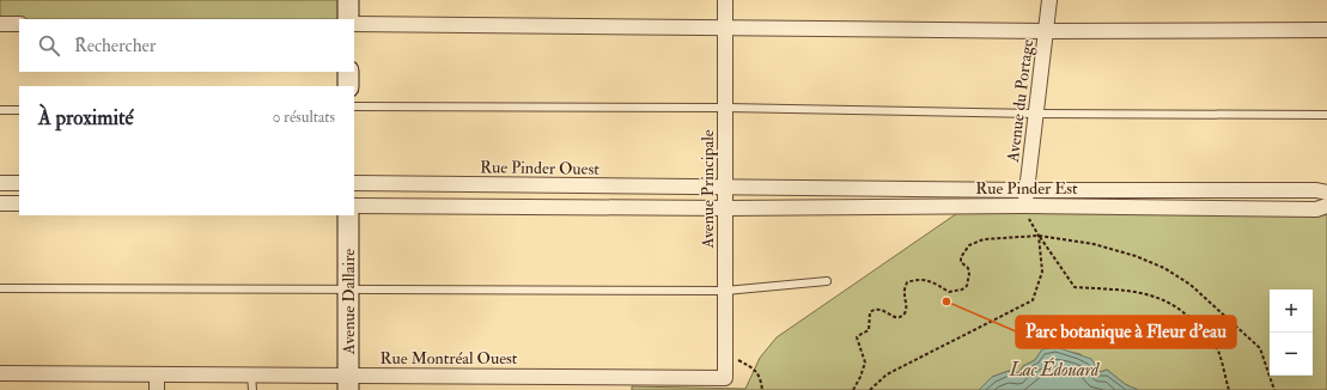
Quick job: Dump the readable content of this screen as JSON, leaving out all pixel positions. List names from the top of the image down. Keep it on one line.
{"streets":{"street":["Avenue du Portage","Rue Pinder Ouest","Rue Pinder Est","Avenue Principale","Avenue Dallaire","Rue Montréal Ouest"]},"crossings":[["Avenue du Portage","Rue Pinder Est"],["Rue Pinder Ouest","Rue Pinder Est"],["Rue Pinder Ouest","Avenue Principale"],["Rue Pinder Est","Avenue Principale"],["Avenue Principale","Rue Montréal Ouest"],["Avenue Dallaire","Rue Montréal Ouest"]],"water":["Lac Édouard"],"places":["Parc botanique à Fleur d'eau"],"page":{"search":"Rechercher","heading":["À proximité","0 résultats"],"map_buttons":["+","−"]}}
